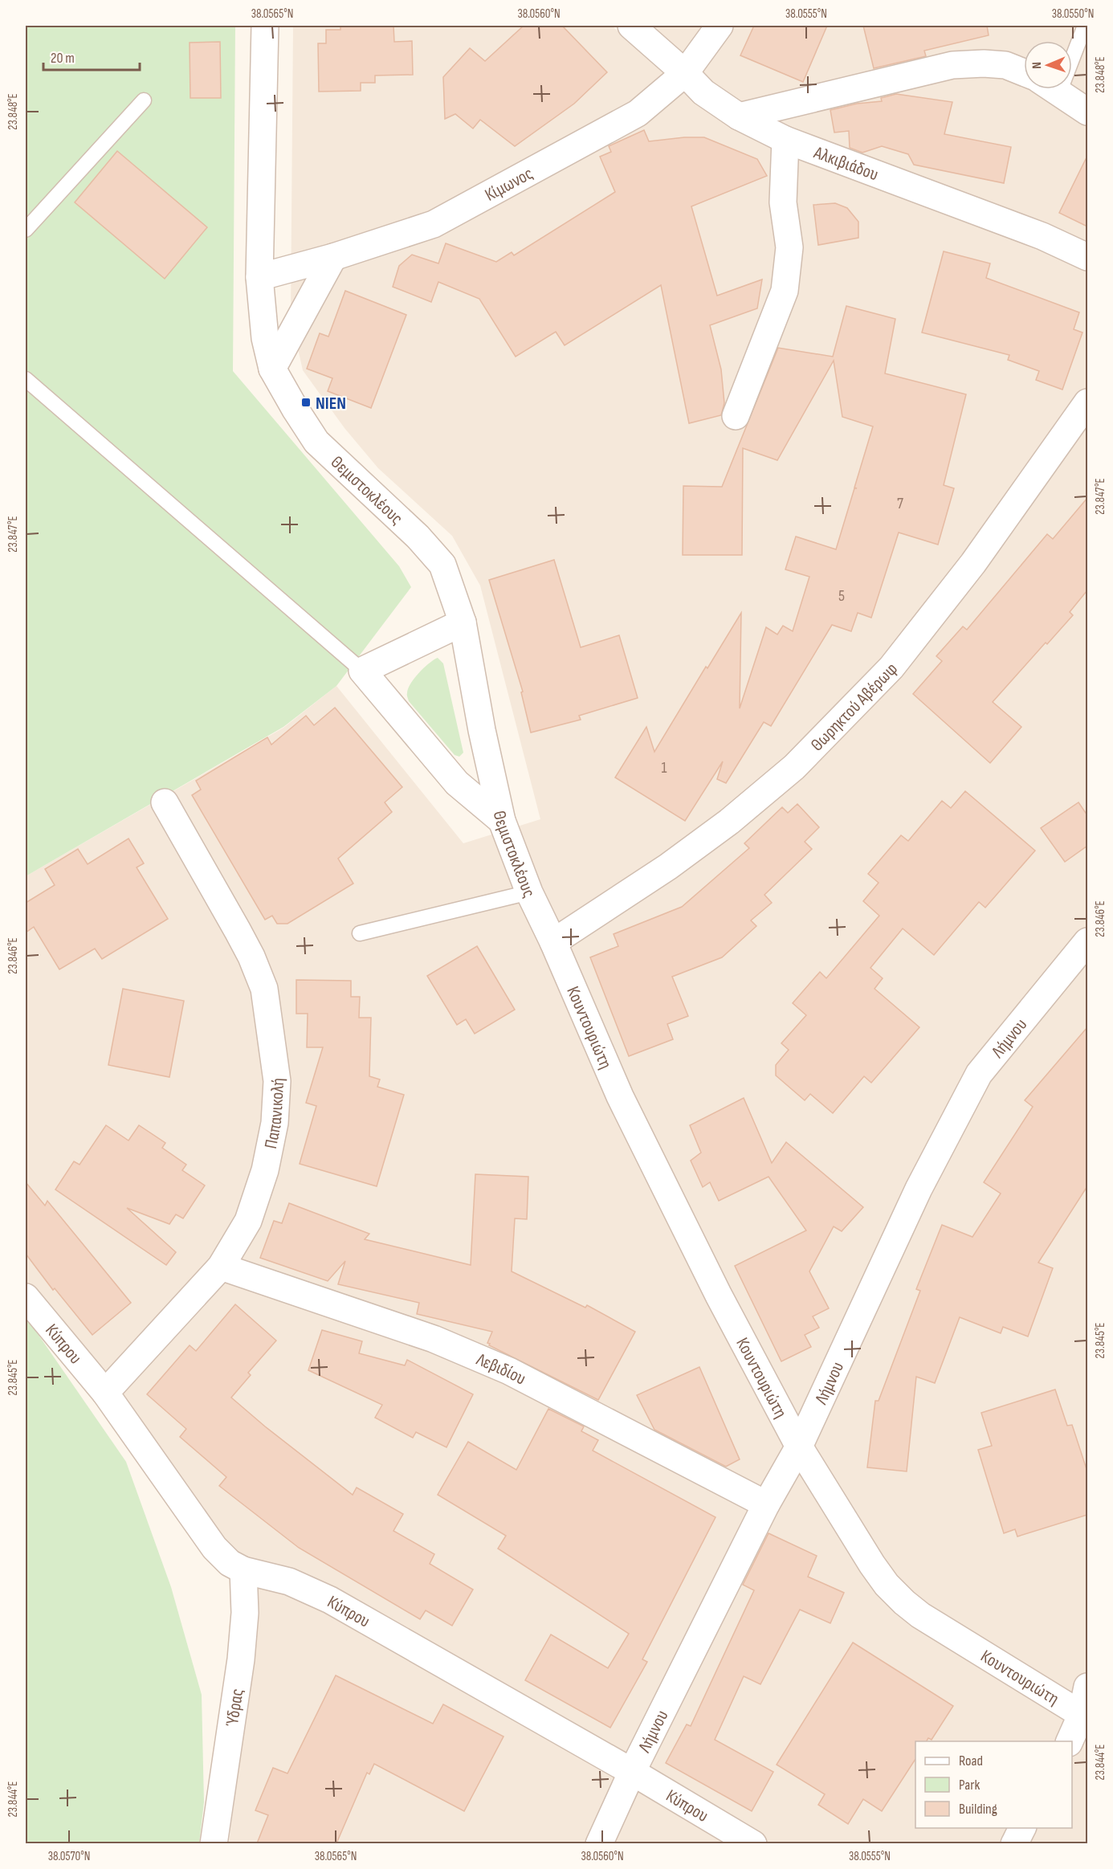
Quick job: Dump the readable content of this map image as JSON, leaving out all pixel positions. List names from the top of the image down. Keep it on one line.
{"streets":{"street":["Αλκιβιάδου","Κίμωνος","Θεμιστοκλέους","Θωρηκτού Αβέρωφ","Κουντουριώτη","Λήμνου","Παπανικολή","Κύπρου","Λεβιδίου","Ύδρας"]},"crossings":[["Αλκιβιάδου","Κίμωνος"],["Κίμωνος","Θεμιστοκλέους"],["Θεμιστοκλέους","Θωρηκτού Αβέρωφ"],["Θεμιστοκλέους","Κουντουριώτη"],["Θωρηκτού Αβέρωφ","Κουντουριώτη"],["Κουντουριώτη","Λήμνου"],["Λήμνου","Κύπρου"],["Λήμνου","Λεβιδίου"],["Παπανικολή","Κύπρου"],["Παπανικολή","Λεβιδίου"],["Κύπρου","Ύδρας"]],"places":{"transit":["ΝΙΕΝ"]},"house_numbers":["7","5","1"],"legend":["Road","Park","Building"],"scale_bar":"20 m","north":"left","coordinates":["38.0565°N","38.0560°N","38.0555°N","38.0550°N","23.848°E","23.847°E","23.846°E","23.845°E","23.844°E","38.0570°N"]}
